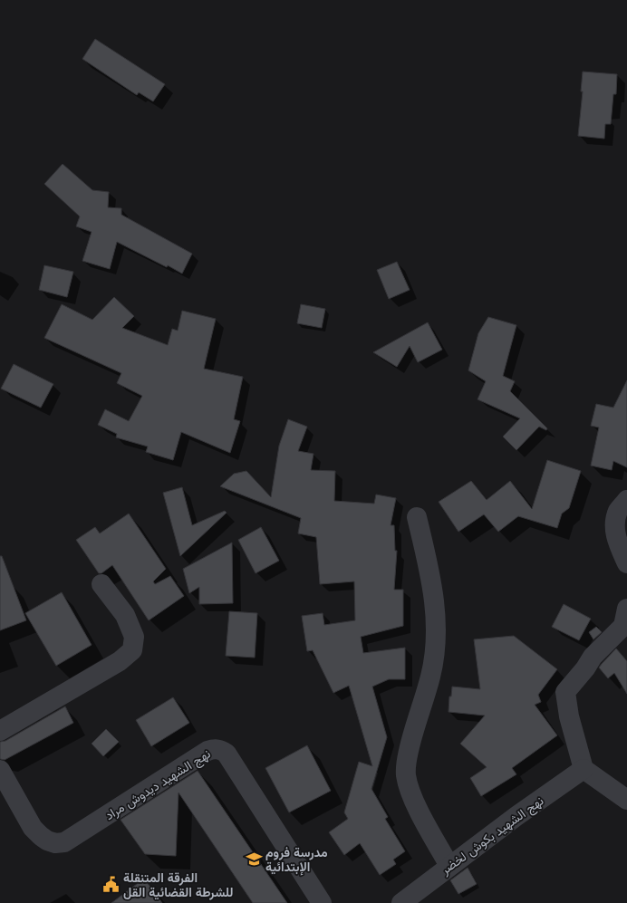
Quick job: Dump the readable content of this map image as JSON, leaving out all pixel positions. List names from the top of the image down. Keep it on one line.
{"streets":{"street":["نهج الشهيد ديدوش مراد","نهج الشهيد بكوش لخضر"]},"places":{"school or university":["مدرسة فروم الإبتدائية"],"public building":["الفرقة المتنقلة للشرطة القضائية القل"]}}
